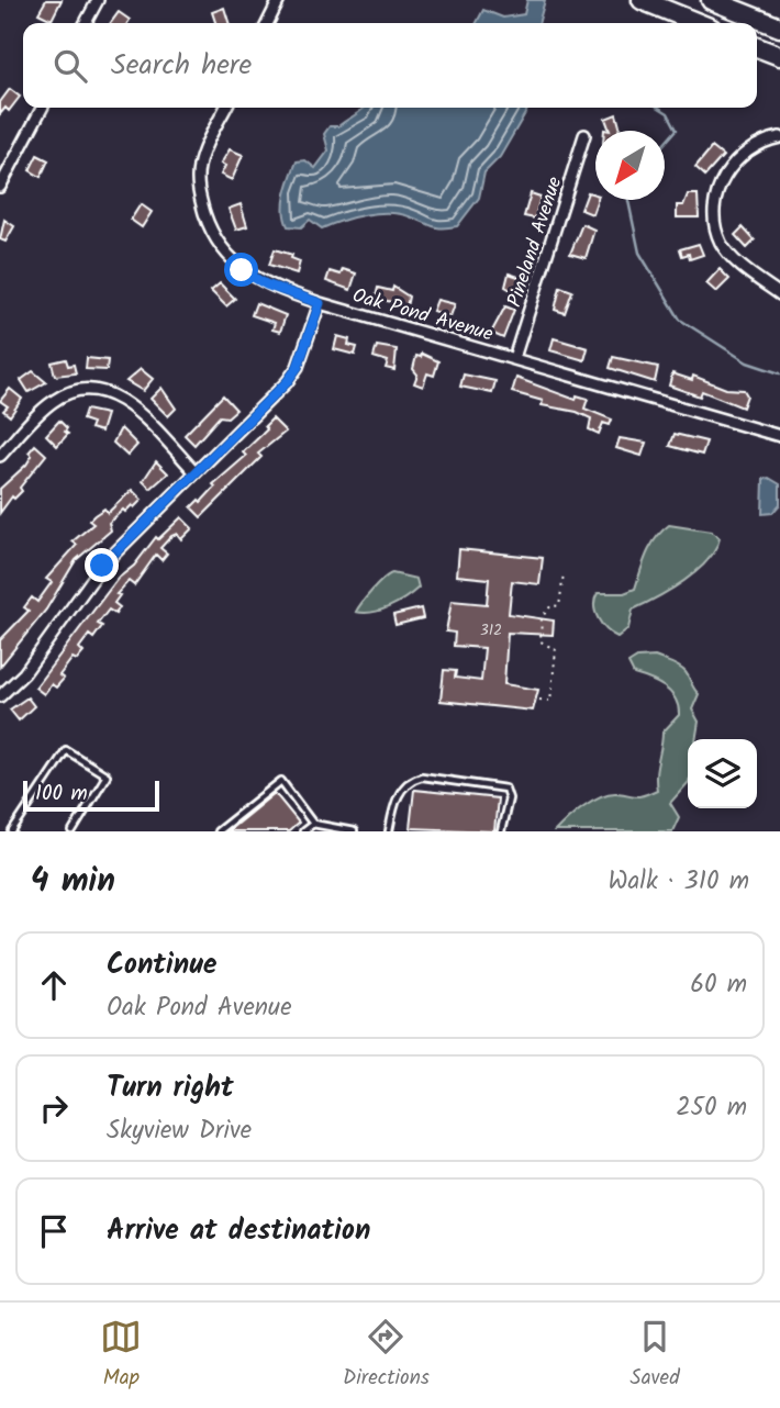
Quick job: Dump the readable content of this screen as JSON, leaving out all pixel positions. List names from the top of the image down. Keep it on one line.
{"streets":{"street":["Pineland Avenue","Oak Pond Avenue"]},"crossings":[["Pineland Avenue","Oak Pond Avenue"]],"house_numbers":["312"],"scale_bar":"100 m","north":"bottom left","page":{"search":"Search here","scale":"100 m","heading":["4 min","Walk · 310 m"],"list":[["Continue","Oak Pond Avenue","60 m"],["Turn right","Skyview Drive","250 m"],"Arrive at destination"],"nav":["Map","Directions","Saved"]}}
